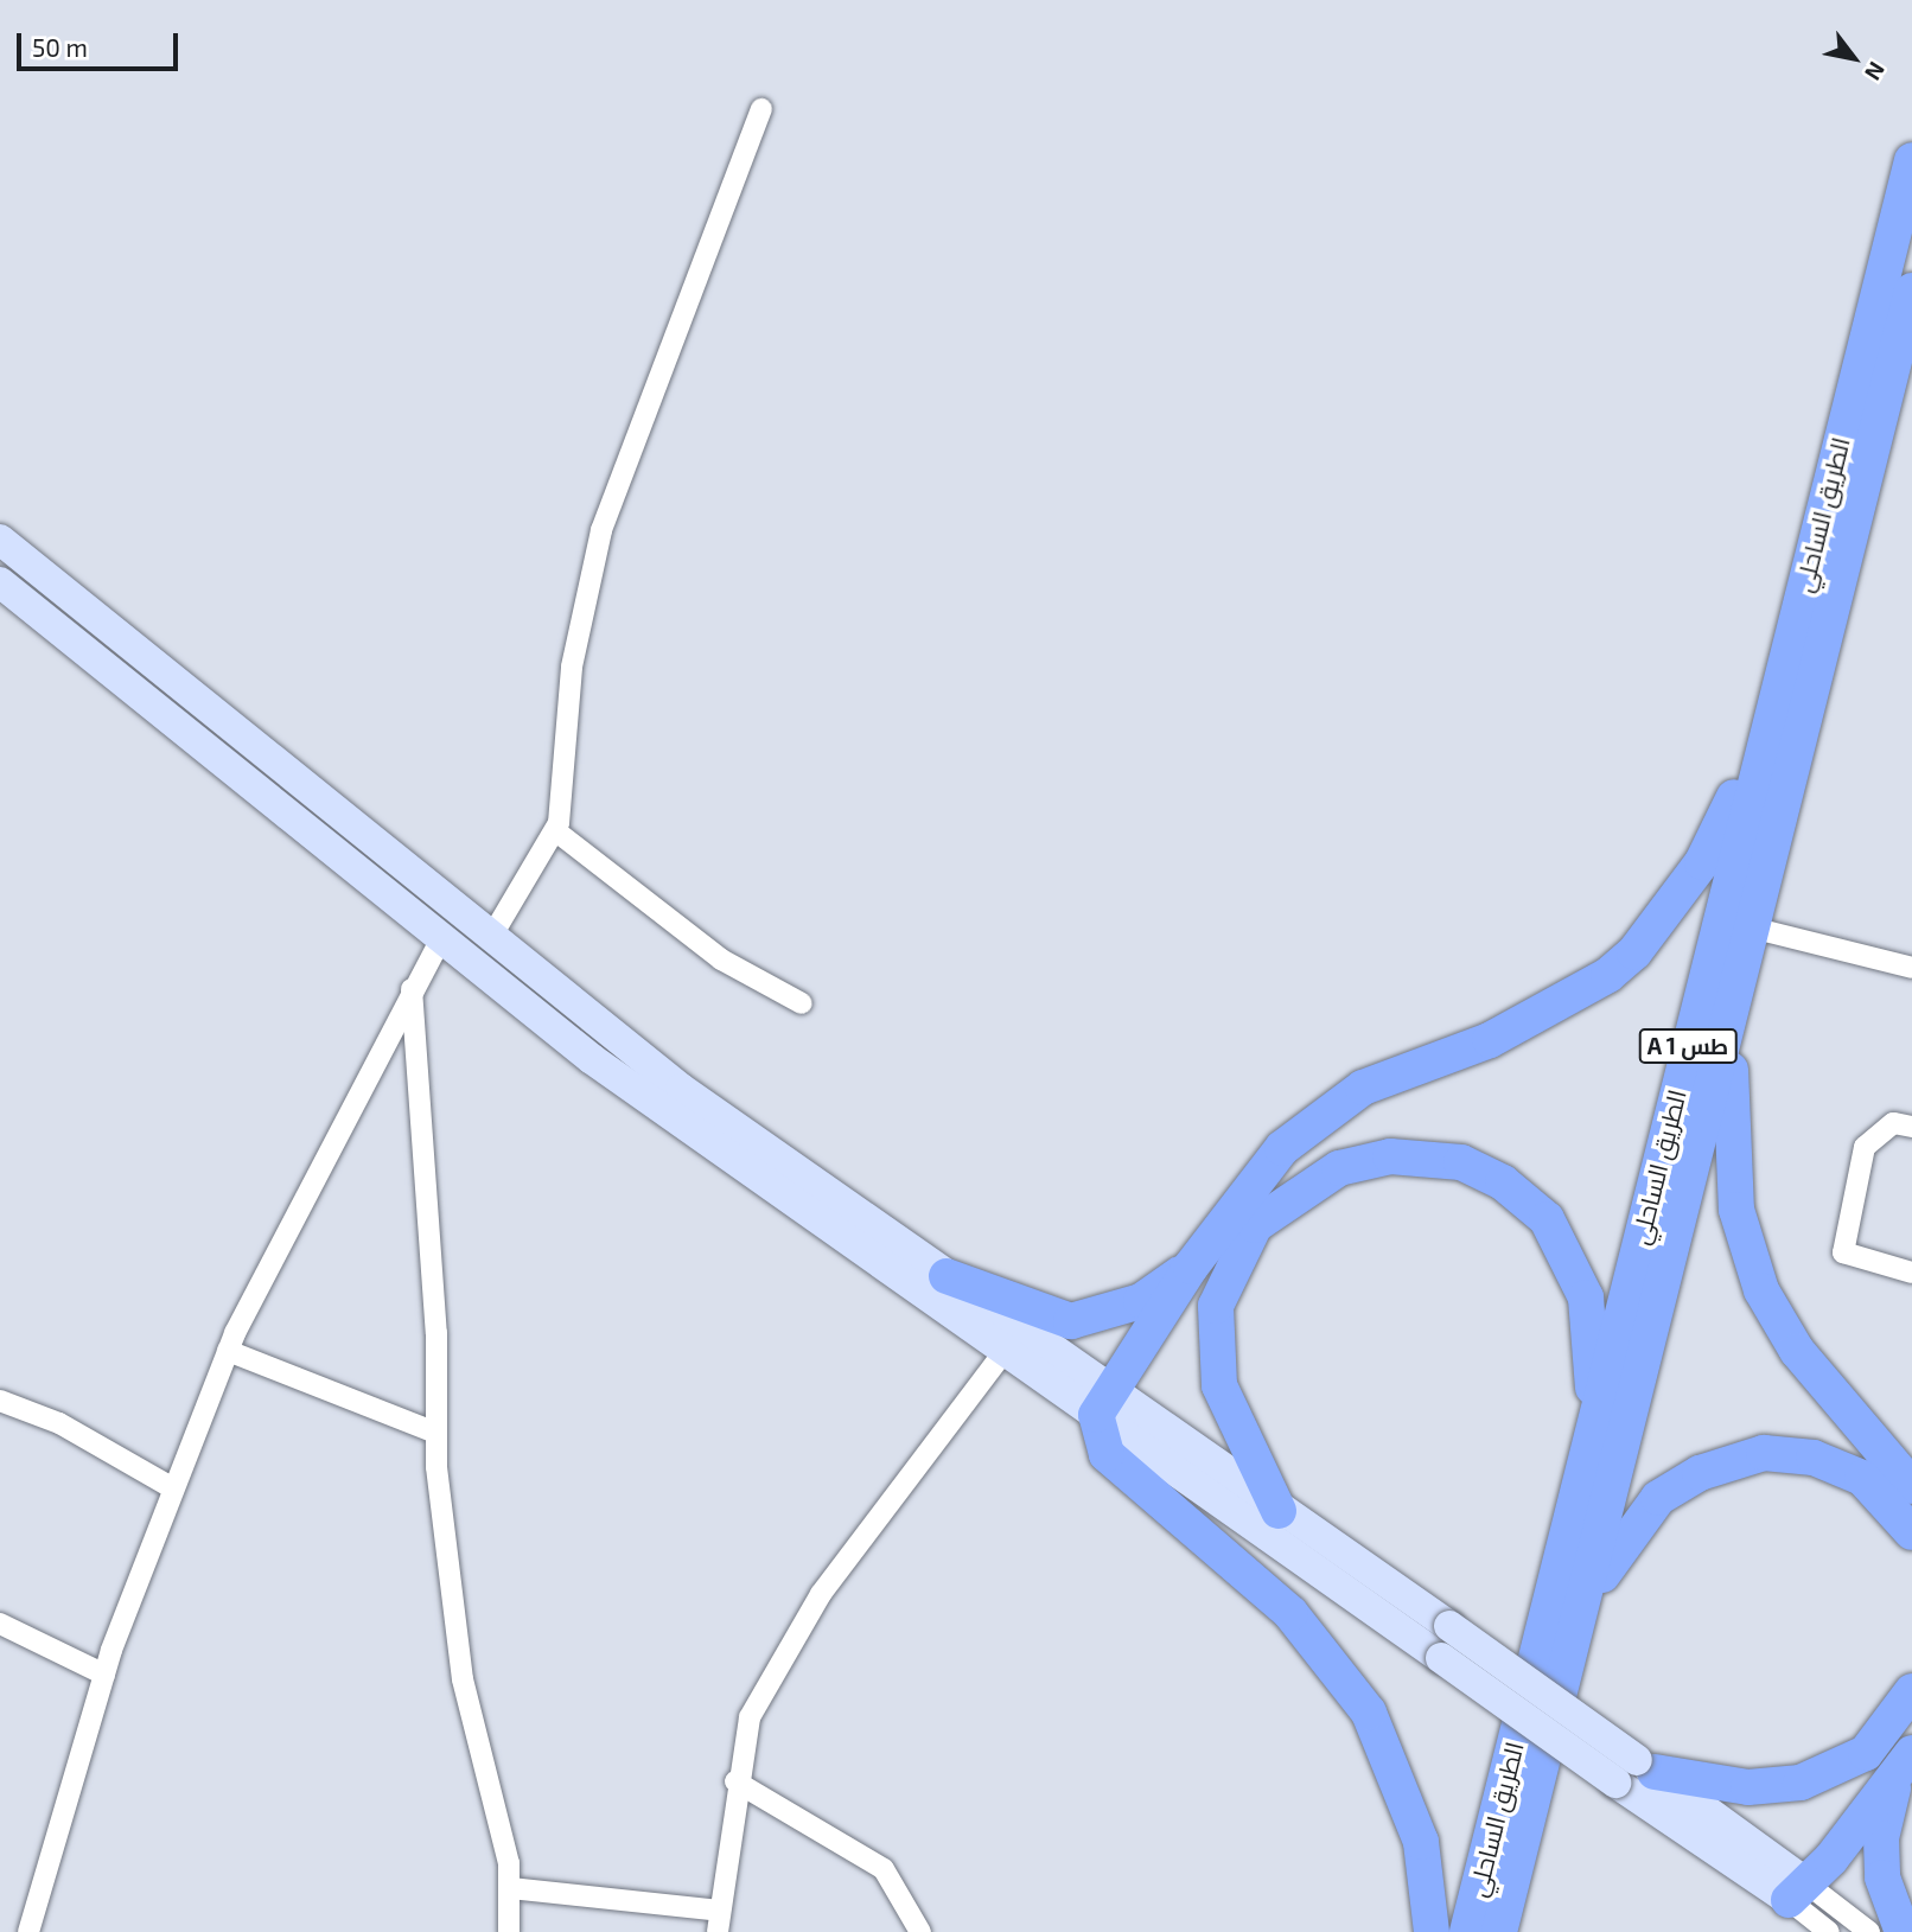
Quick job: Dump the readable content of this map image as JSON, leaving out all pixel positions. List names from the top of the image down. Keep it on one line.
{"streets":{"highway":["الطريق الساحلي","A 1 طس"]},"scale_bar":"50 m","north":"bottom right"}
